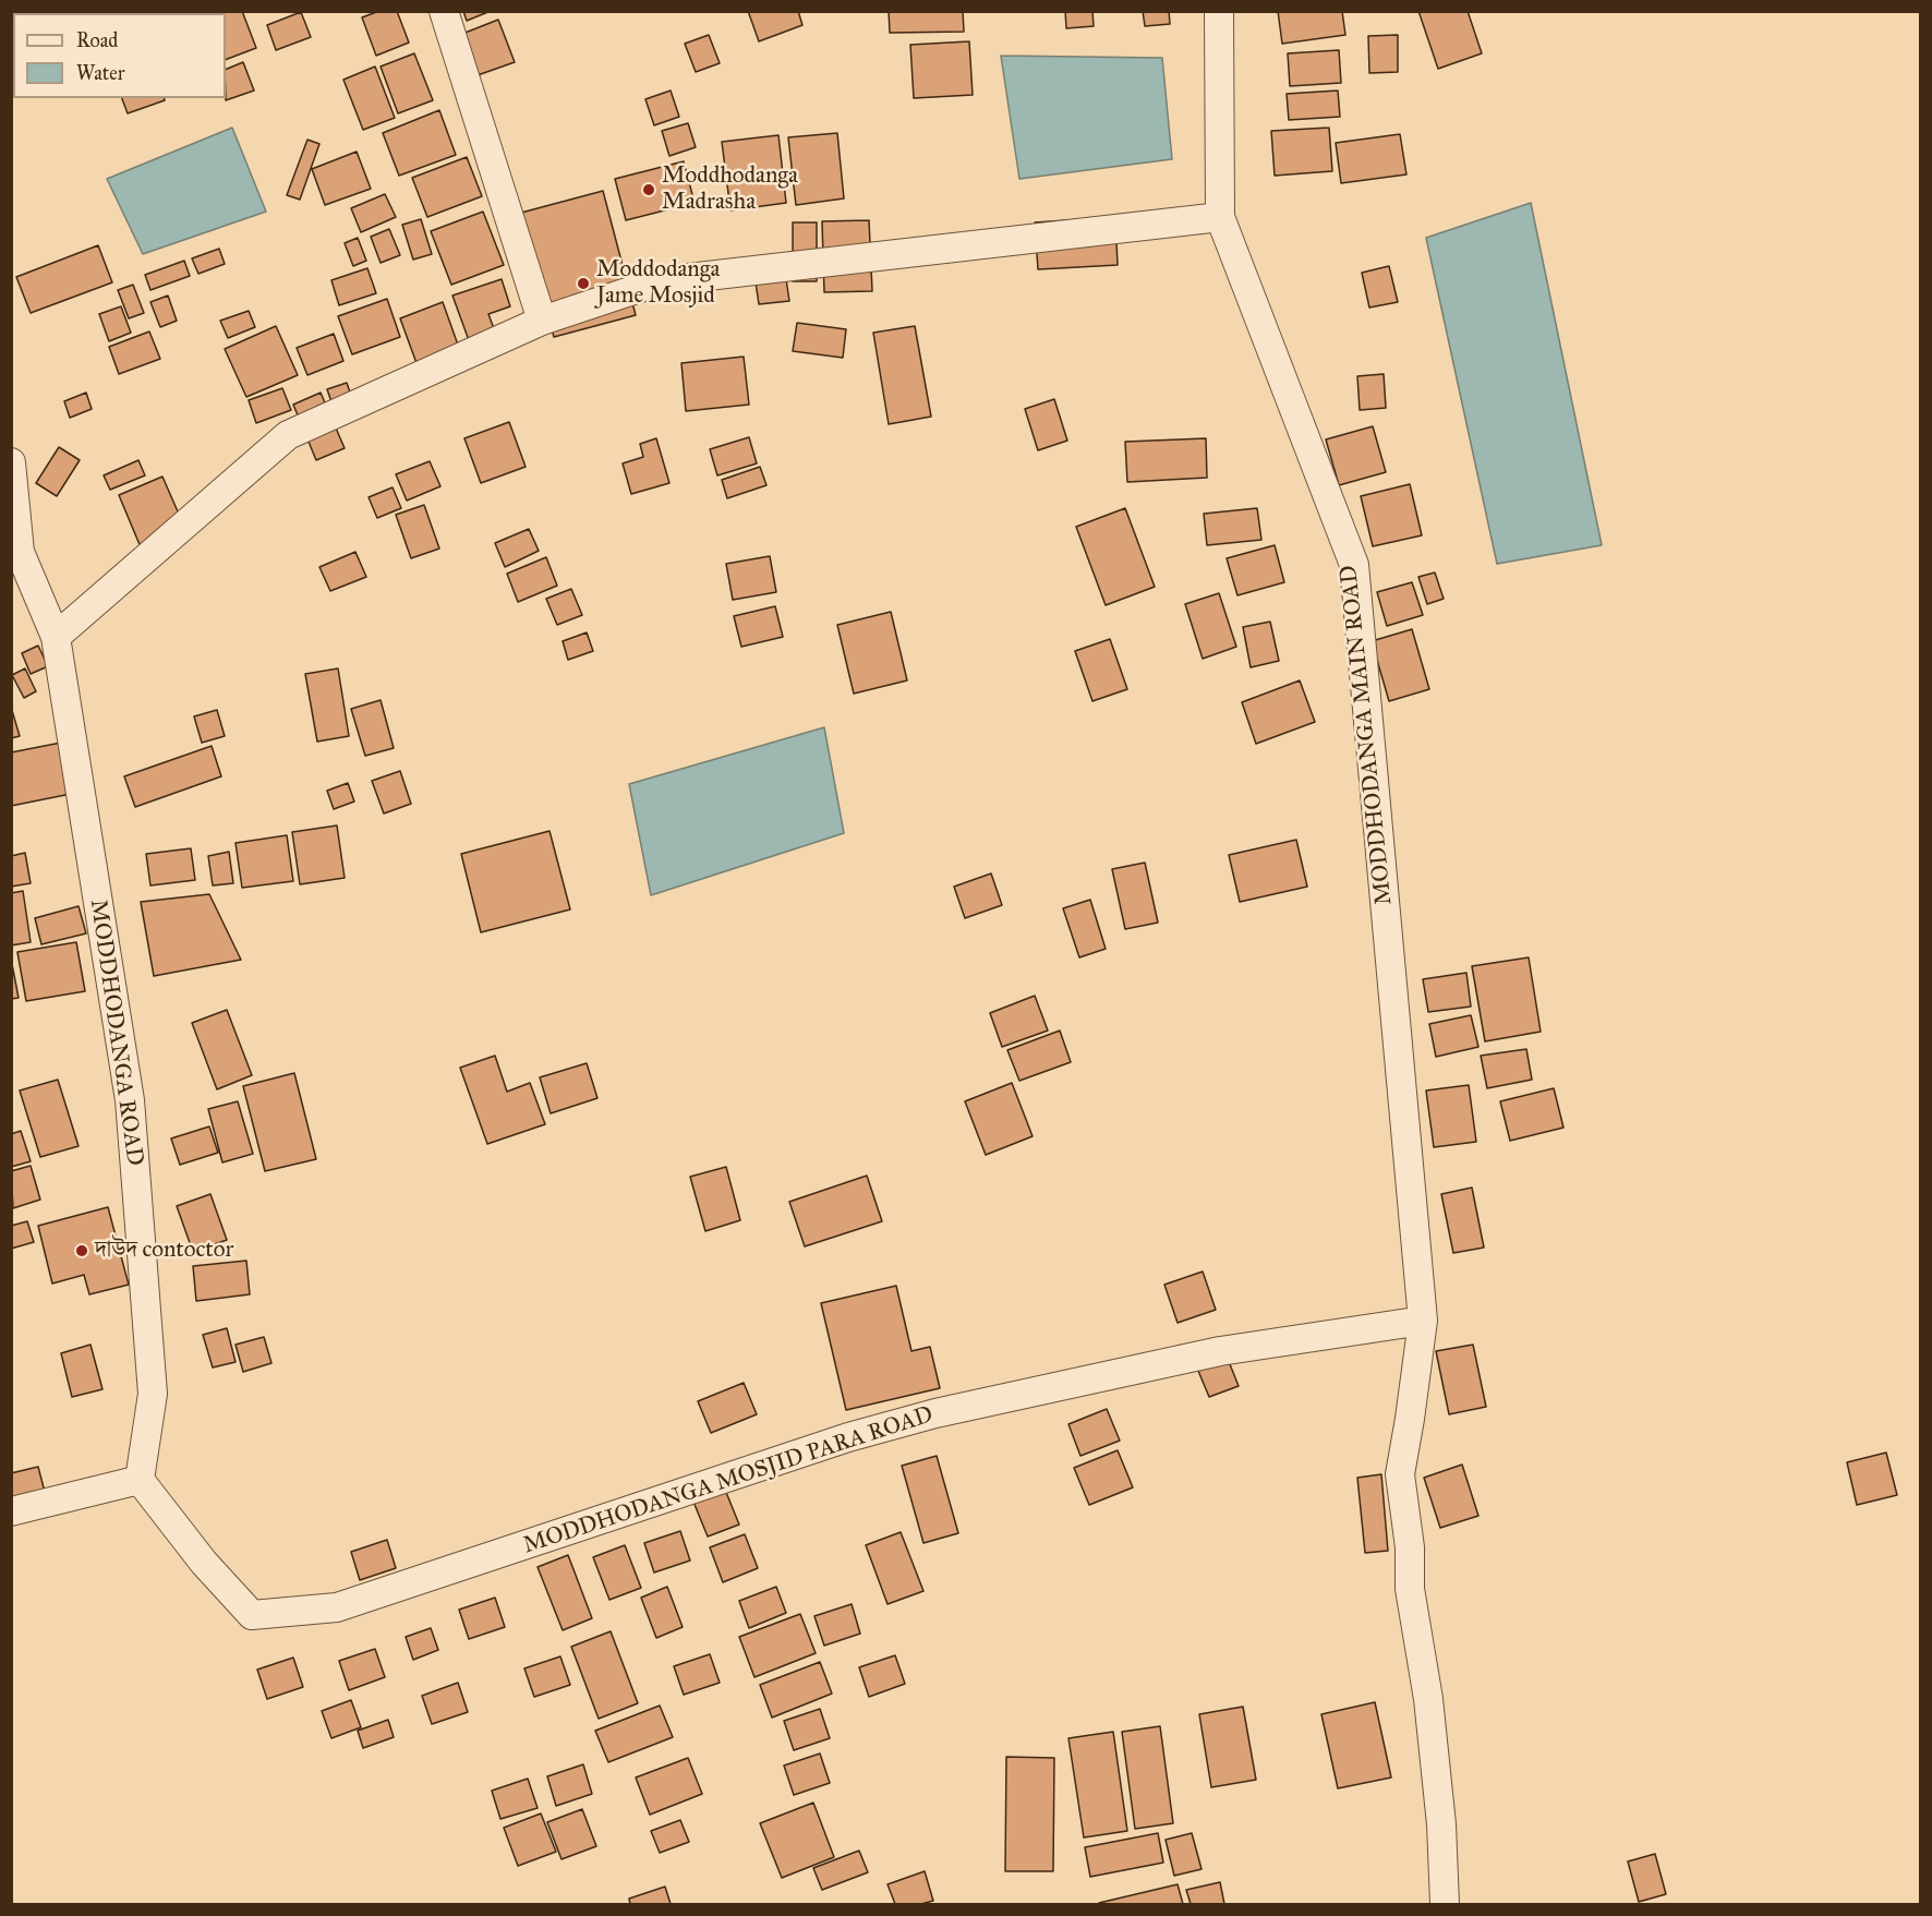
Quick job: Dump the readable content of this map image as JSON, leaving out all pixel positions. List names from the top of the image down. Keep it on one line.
{"streets":{"street":["MODDHODANGA MAIN ROAD","MODDHODANGA ROAD","MODDHODANGA MOSJID PARA ROAD"]},"crossings":[["MODDHODANGA MAIN ROAD","MODDHODANGA MOSJID PARA ROAD"],["MODDHODANGA ROAD","MODDHODANGA MOSJID PARA ROAD"]],"places":["Moddhodanga Madrasha","Moddodanga Jame Mosjid","দাউদ contoctor"],"legend":["Road","Water"]}
